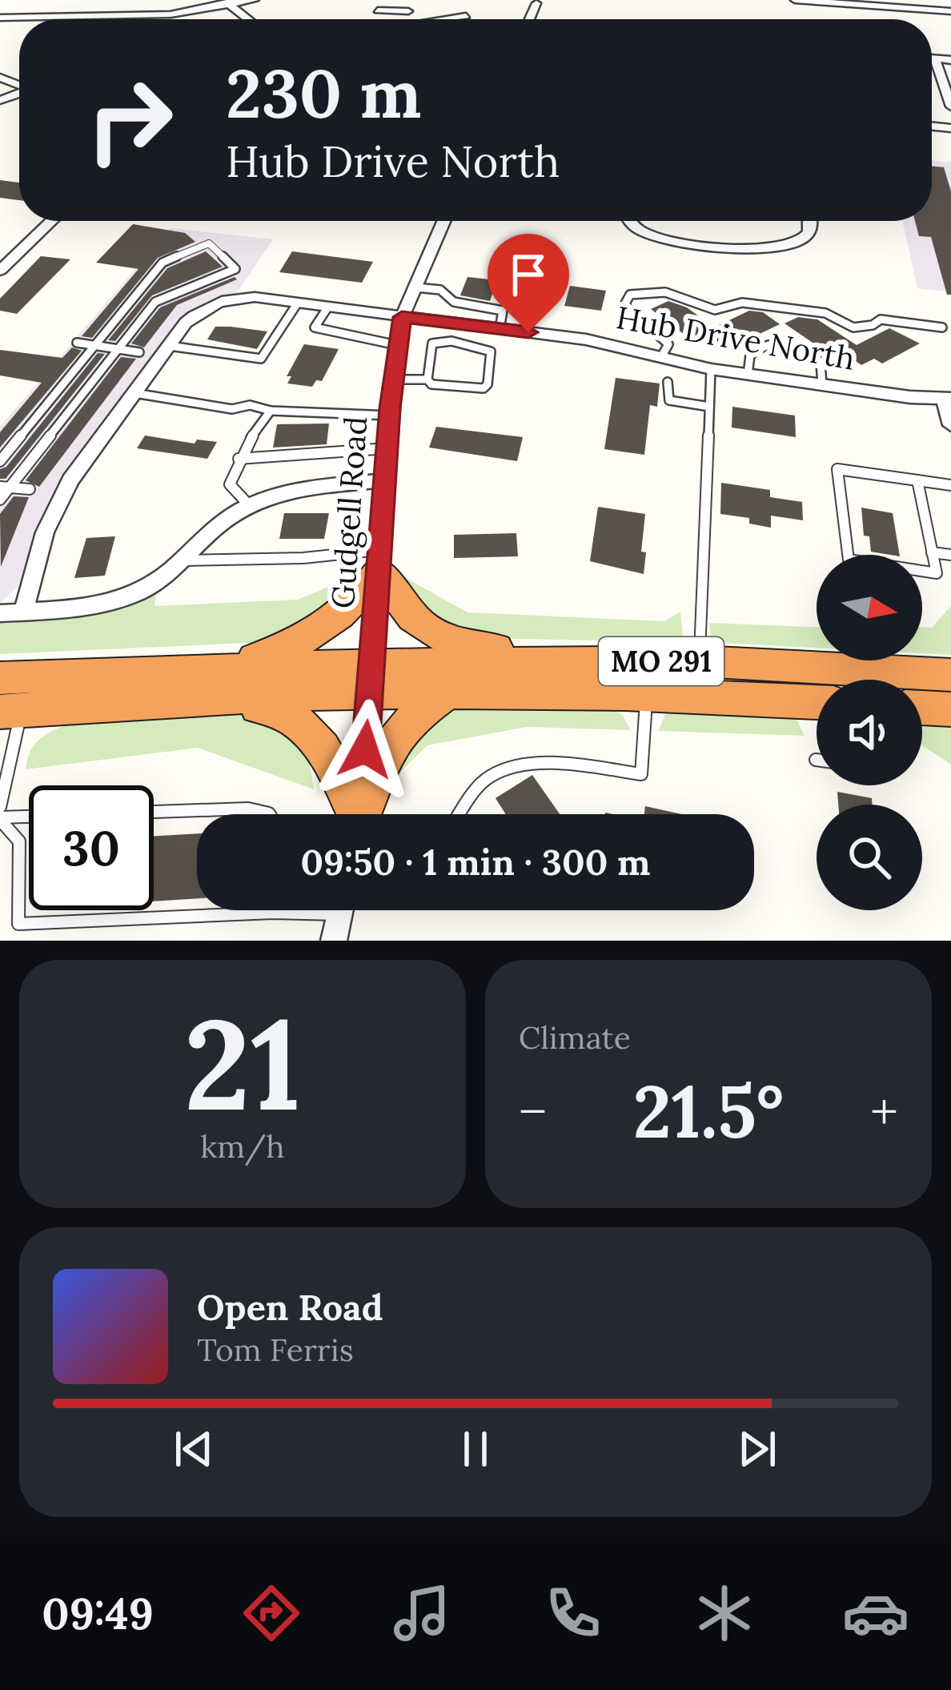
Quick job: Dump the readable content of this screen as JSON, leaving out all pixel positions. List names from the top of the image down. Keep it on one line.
{"streets":{"highway":["MO 291"],"street":["Hub Drive North","Gudgell Road"]},"crossings":[["Hub Drive North","Gudgell Road"],["Gudgell Road","MO 291"]],"north":"right","page":{"turn":["230 m","Hub Drive North"],"limit":"30","trip":"09:50 · 1 min · 300 m","tile":[["21","km/h"],"Climate"],"heat":["−","21.5°","+"],"song":["Open Road","Tom Ferris"],"tabs":"09:49"}}
